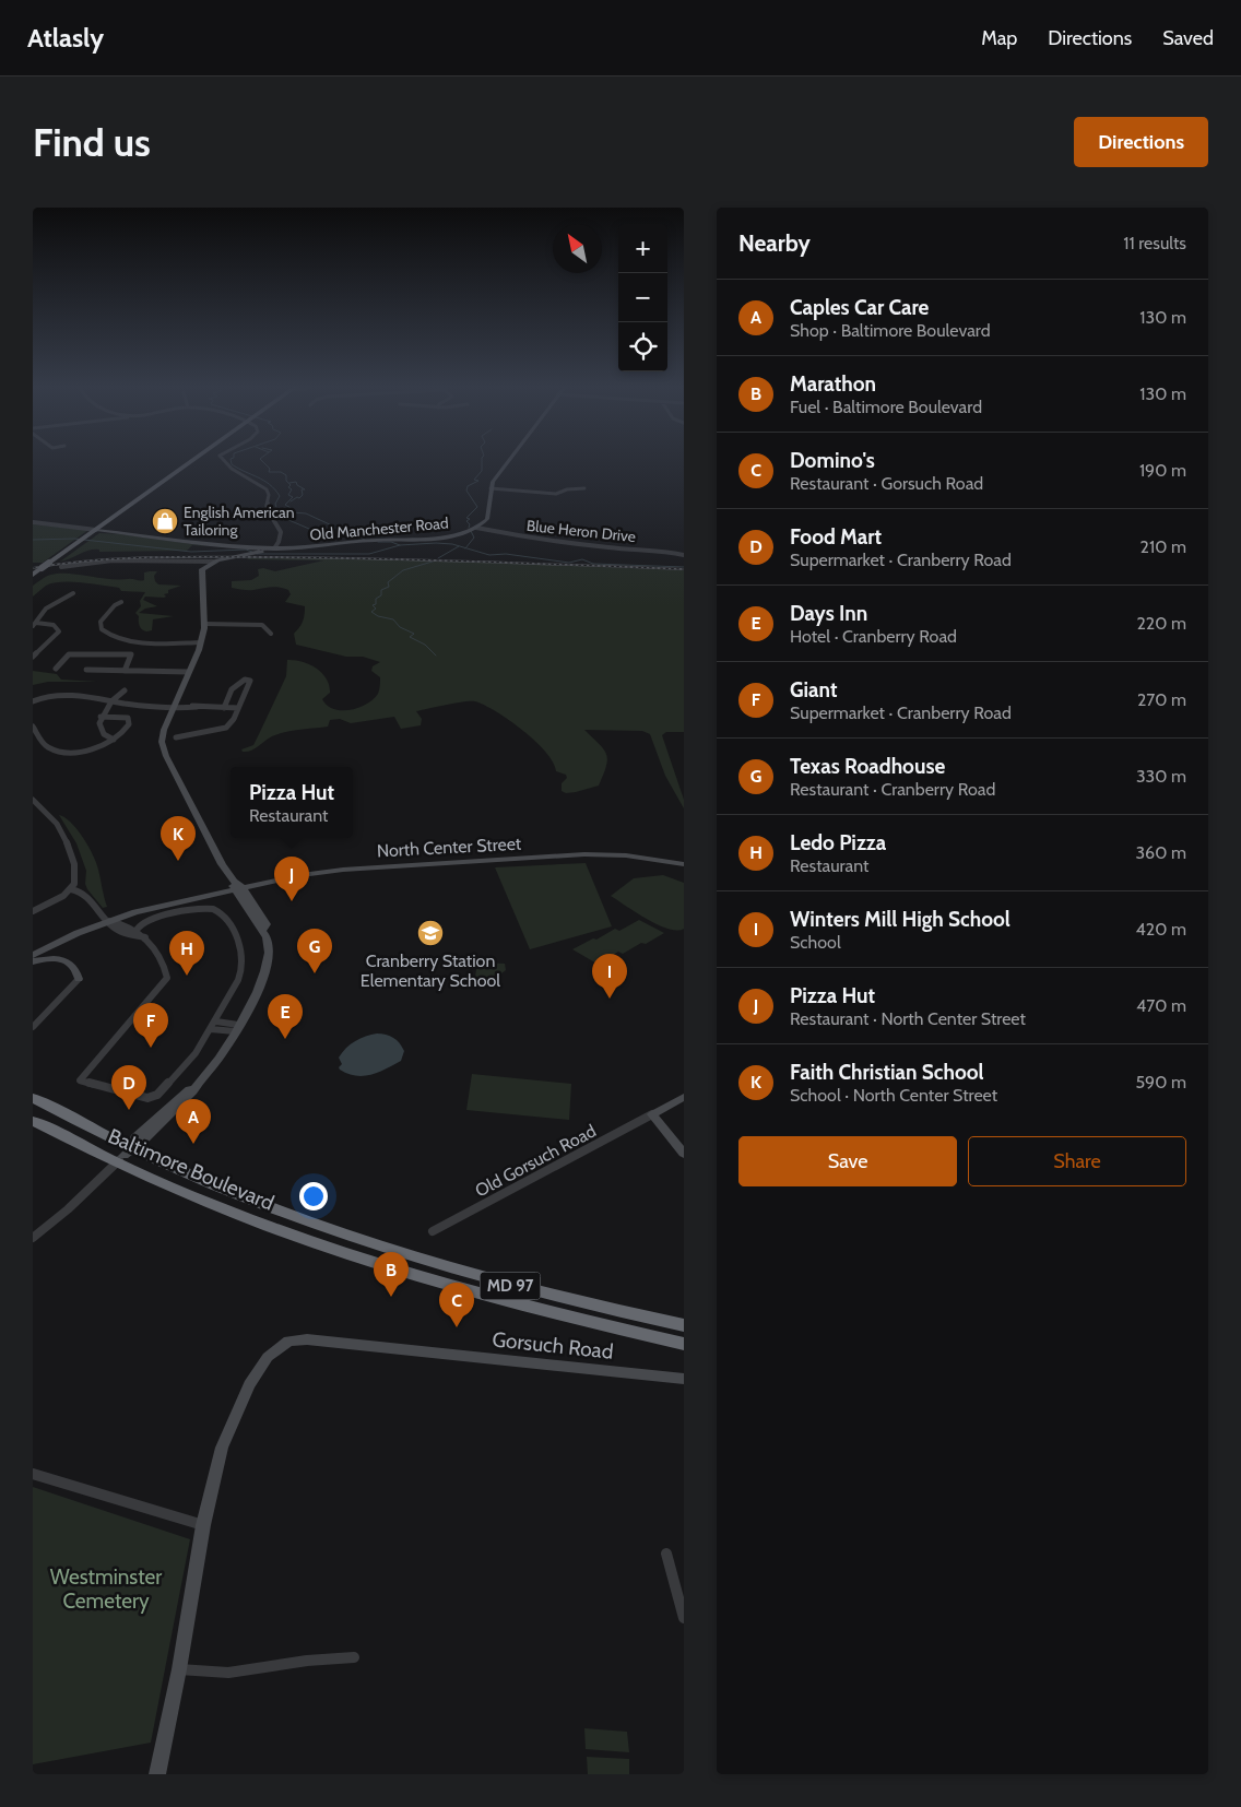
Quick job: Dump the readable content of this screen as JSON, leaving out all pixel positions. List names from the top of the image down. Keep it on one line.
{"streets":{"highway":["Baltimore Boulevard","MD 97"],"street":["Old Manchester Road","Blue Heron Drive","North Center Street","Old Gorsuch Road","Gorsuch Road"]},"crossings":[["Old Manchester Road","Blue Heron Drive"]],"parks":["Westminster Cemetery"],"places":{"shop":["English American Tailoring"],"school or university":["Cranberry Station Elementary School"]},"north":"top left","page":{"header":"Atlasly","nav":["Map","Directions","Saved"],"buttons":["Directions",["Save","Share"]],"title":"Find us","heading":["Nearby","11 results"],"map_buttons":["+","−"],"list":[{"mark":"A","name":"Caples Car Care","note":"Shop · Baltimore Boulevard","value":"130 m"},{"mark":"B","name":"Marathon","note":"Fuel · Baltimore Boulevard","value":"130 m"},{"mark":"C","name":"Domino's","note":"Restaurant · Gorsuch Road","value":"190 m"},{"mark":"D","name":"Food Mart","note":"Supermarket · Cranberry Road","value":"210 m"},{"mark":"E","name":"Days Inn","note":"Hotel · Cranberry Road","value":"220 m"},{"mark":"F","name":"Giant","note":"Supermarket · Cranberry Road","value":"270 m"},{"mark":"G","name":"Texas Roadhouse","note":"Restaurant · Cranberry Road","value":"330 m"},{"mark":"H","name":"Ledo Pizza","note":"Restaurant","value":"360 m"},{"mark":"I","name":"Winters Mill High School","note":"School","value":"420 m"},{"mark":"J","name":"Pizza Hut","note":"Restaurant · North Center Street","value":"470 m"},{"mark":"K","name":"Faith Christian School","note":"School · North Center Street","value":"590 m"}],"popup":["Pizza Hut","Restaurant"],"pins":["K","J","G","H","I","E","F","D","A","B","C"]}}
